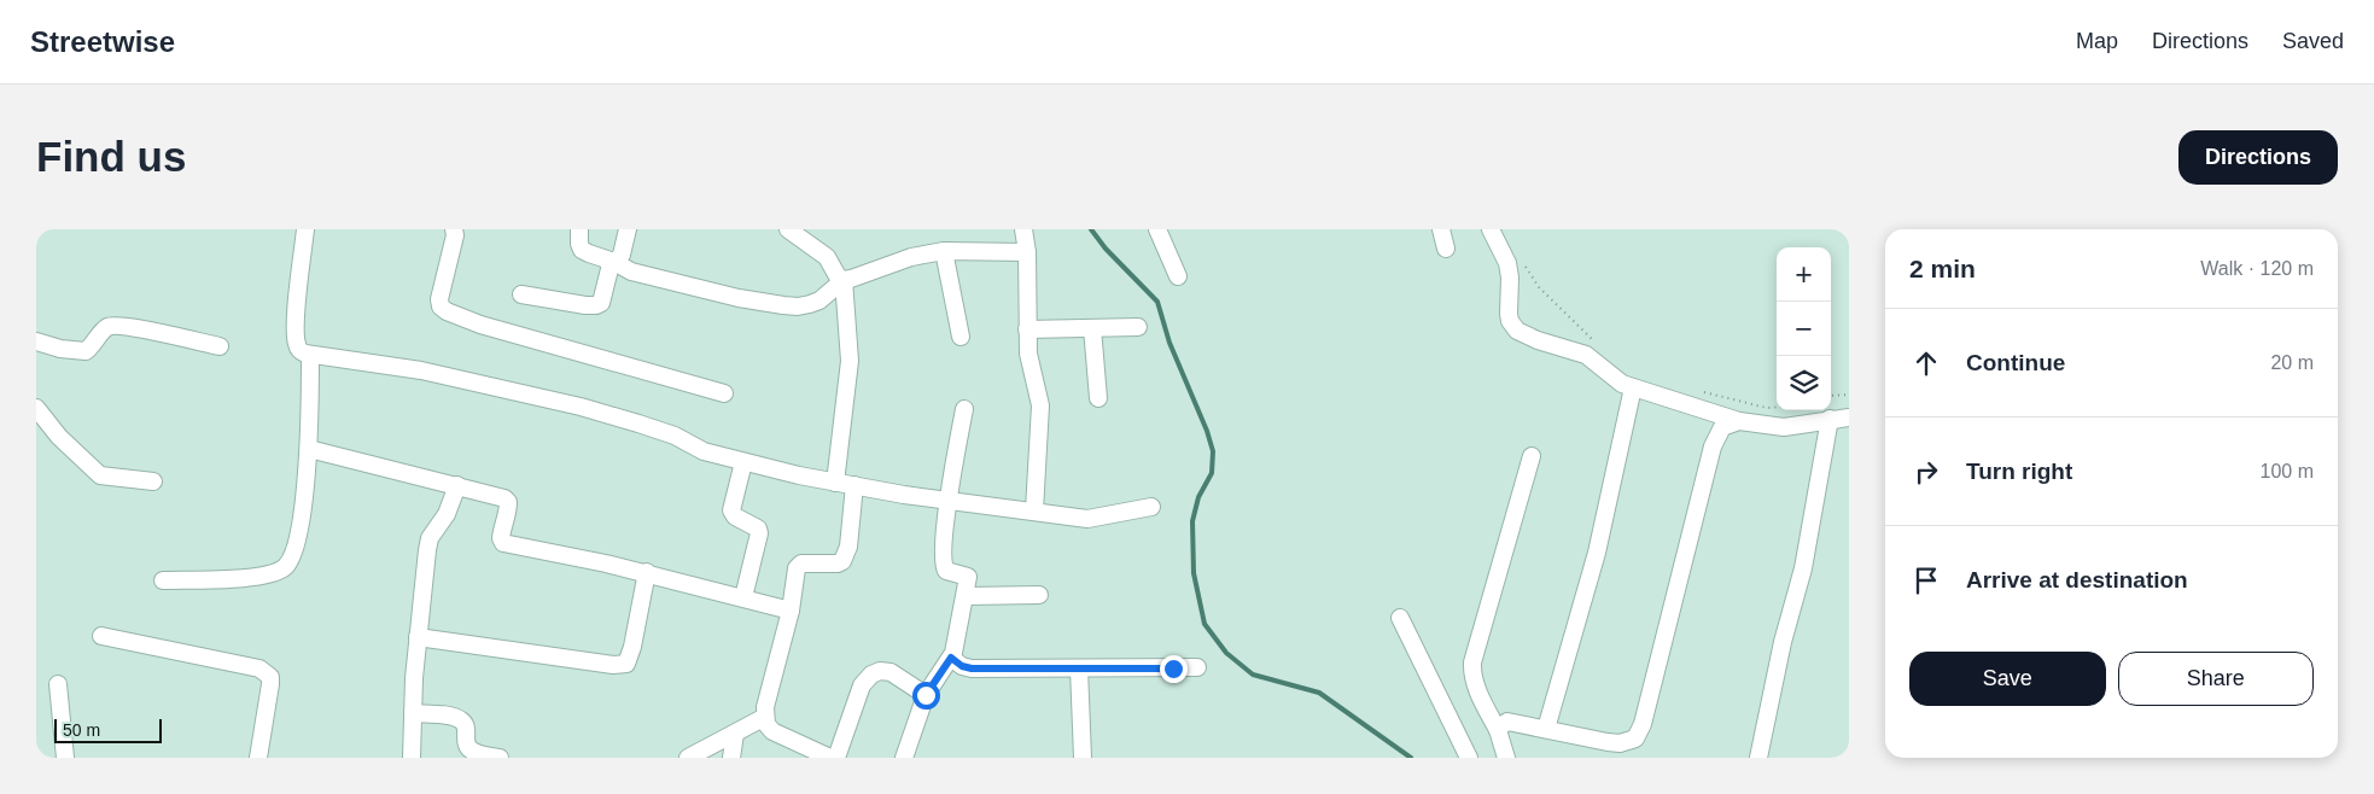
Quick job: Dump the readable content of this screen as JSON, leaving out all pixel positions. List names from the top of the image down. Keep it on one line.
{"scale_bar":"50 m","page":{"header":"Streetwise","nav":["Map","Directions","Saved"],"buttons":["Directions",["Save","Share"]],"title":"Find us","heading":["2 min","Walk · 120 m"],"map_buttons":["+","−"],"list":[["Continue","20 m"],["Turn right","100 m"],"Arrive at destination"],"scale":"50 m"}}
